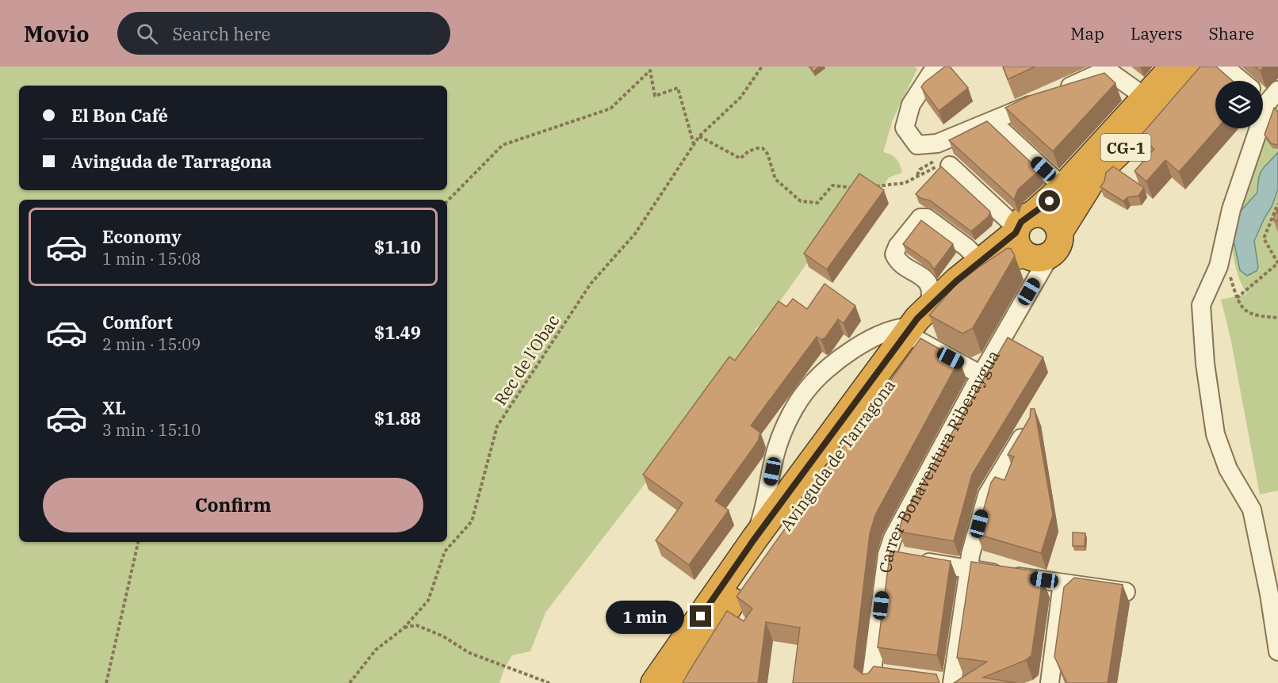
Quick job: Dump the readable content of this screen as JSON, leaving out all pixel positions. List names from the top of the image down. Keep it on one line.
{"streets":{"highway":["CG-1","Avinguda de Tarragona"],"street":["Carrer Bonaventura Riberaygua"],"path":["Rec de l'Obac"]},"crossings":[["CG-1","Carrer Bonaventura Riberaygua"]],"page":{"header":"Movio","search":"Search here","nav":["Map","Layers","Share"],"banner":["El Bon Café","Avinguda de Tarragona"],"list":[{"name":"Economy","note":"1 min · 15:08","value":"$1.10"},{"name":"Comfort","note":"2 min · 15:09","value":"$1.49"},{"name":"XL","note":"3 min · 15:10","value":"$1.88"}],"buttons":"Confirm","bubble":"1 min"}}
